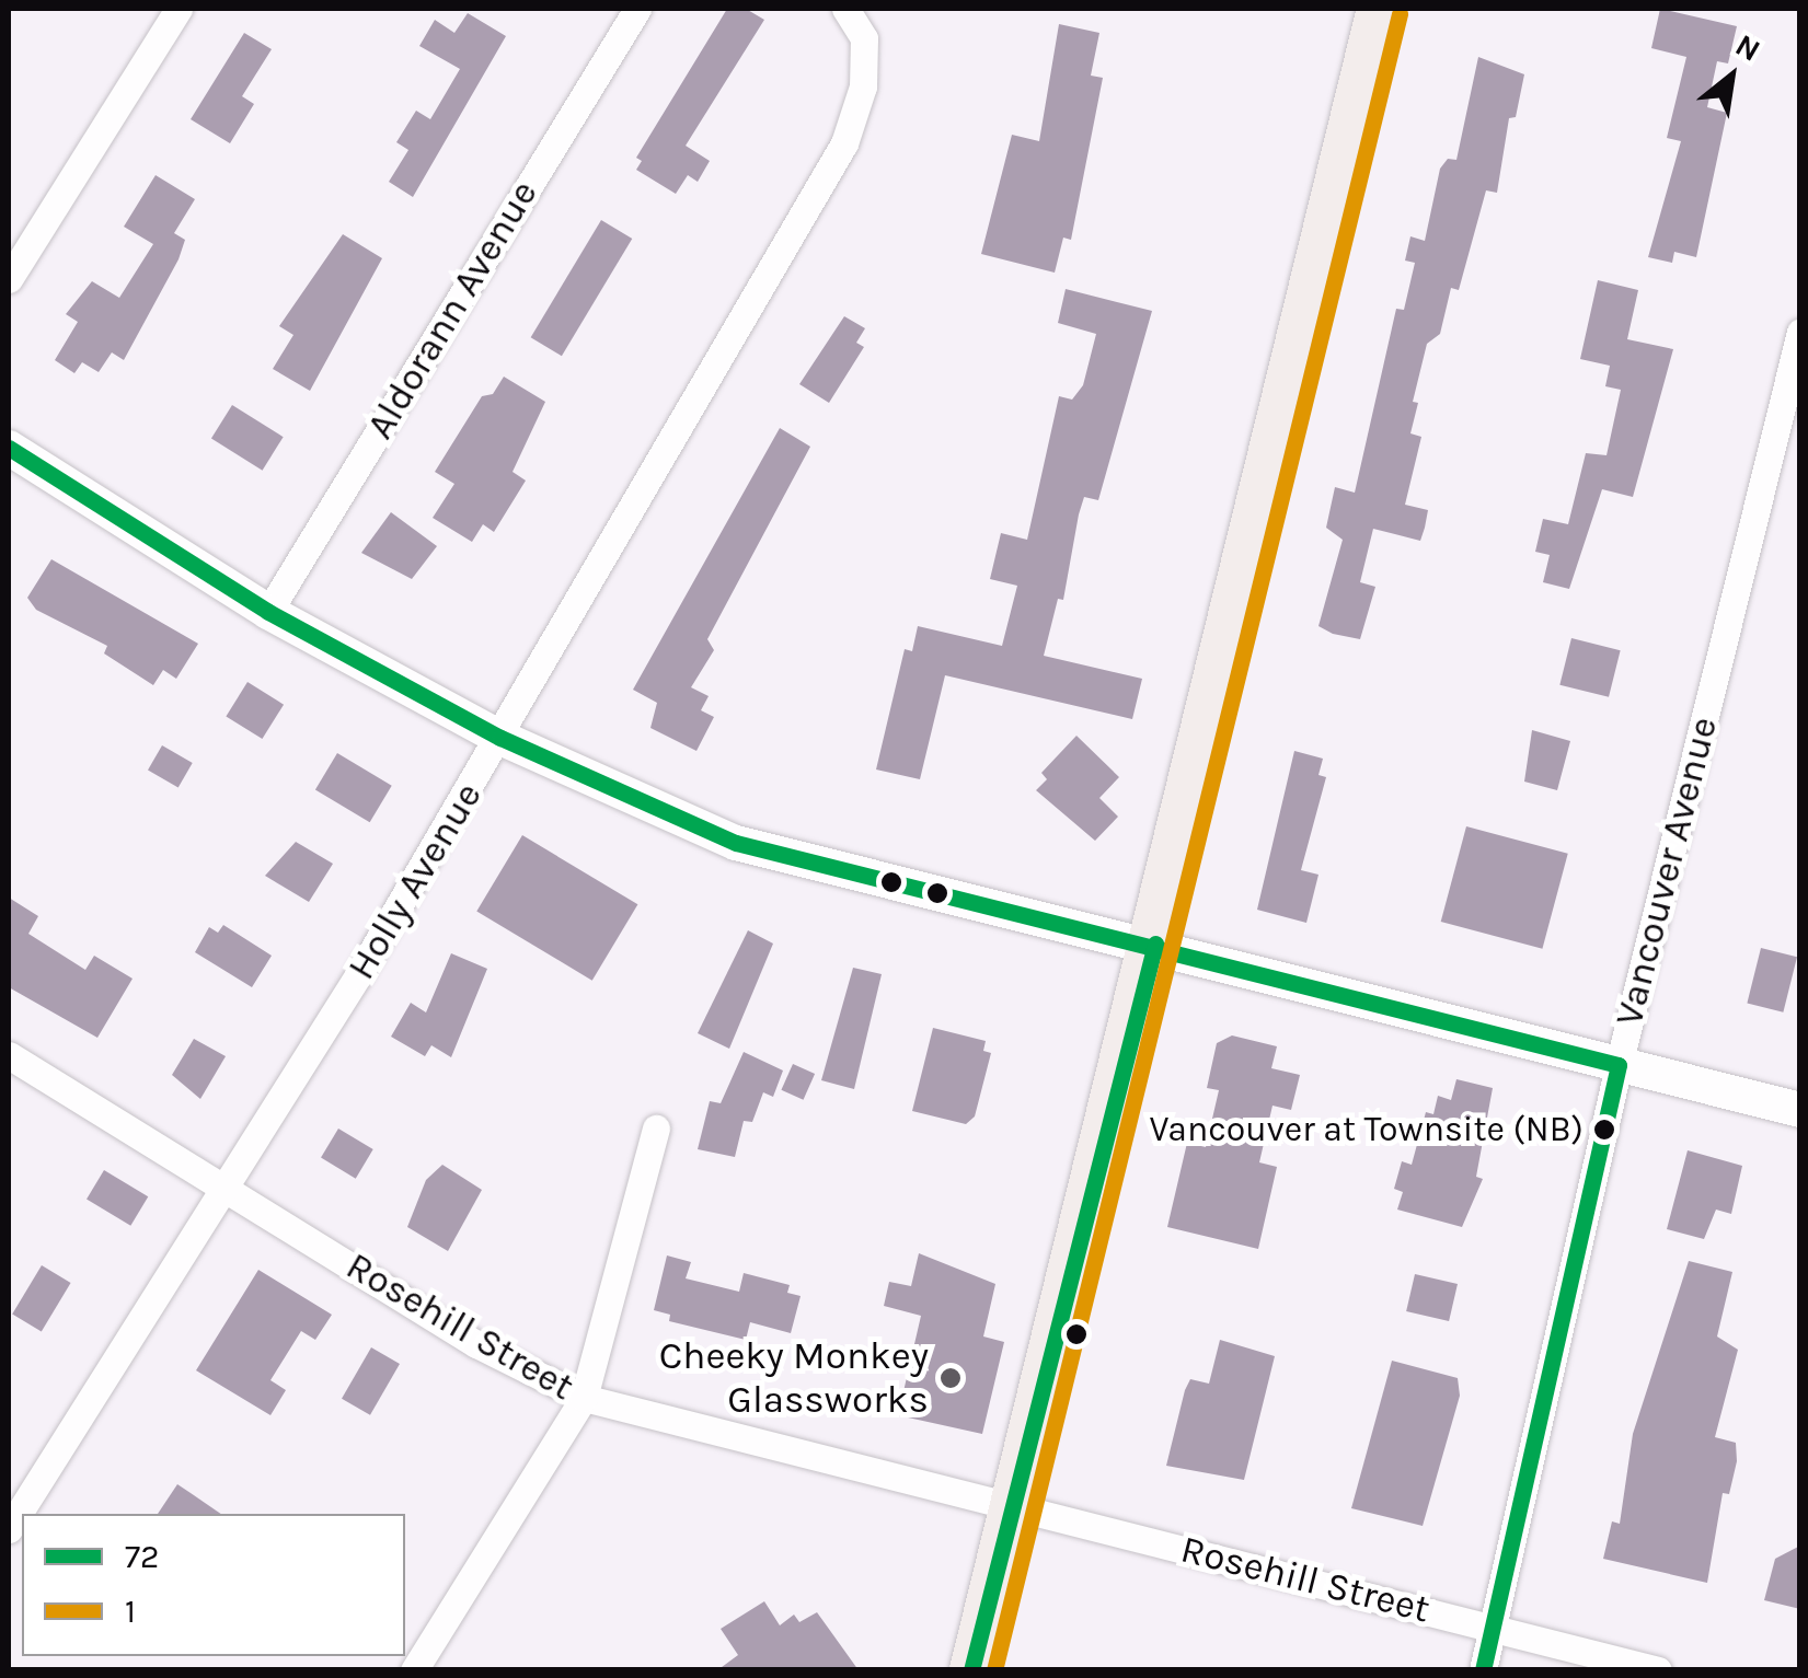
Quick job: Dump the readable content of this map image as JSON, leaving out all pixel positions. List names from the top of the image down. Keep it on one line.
{"streets":{"street":["Aldorann Avenue","Vancouver Avenue","Holly Avenue","Rosehill Street"]},"crossings":[["Vancouver Avenue","Rosehill Street"],["Holly Avenue","Rosehill Street"]],"places":["Vancouver at Townsite (NB)","Cheeky Monkey Glassworks"],"lines":["transit line 1","transit line 72"],"legend":["72","1"],"north":"top right"}
